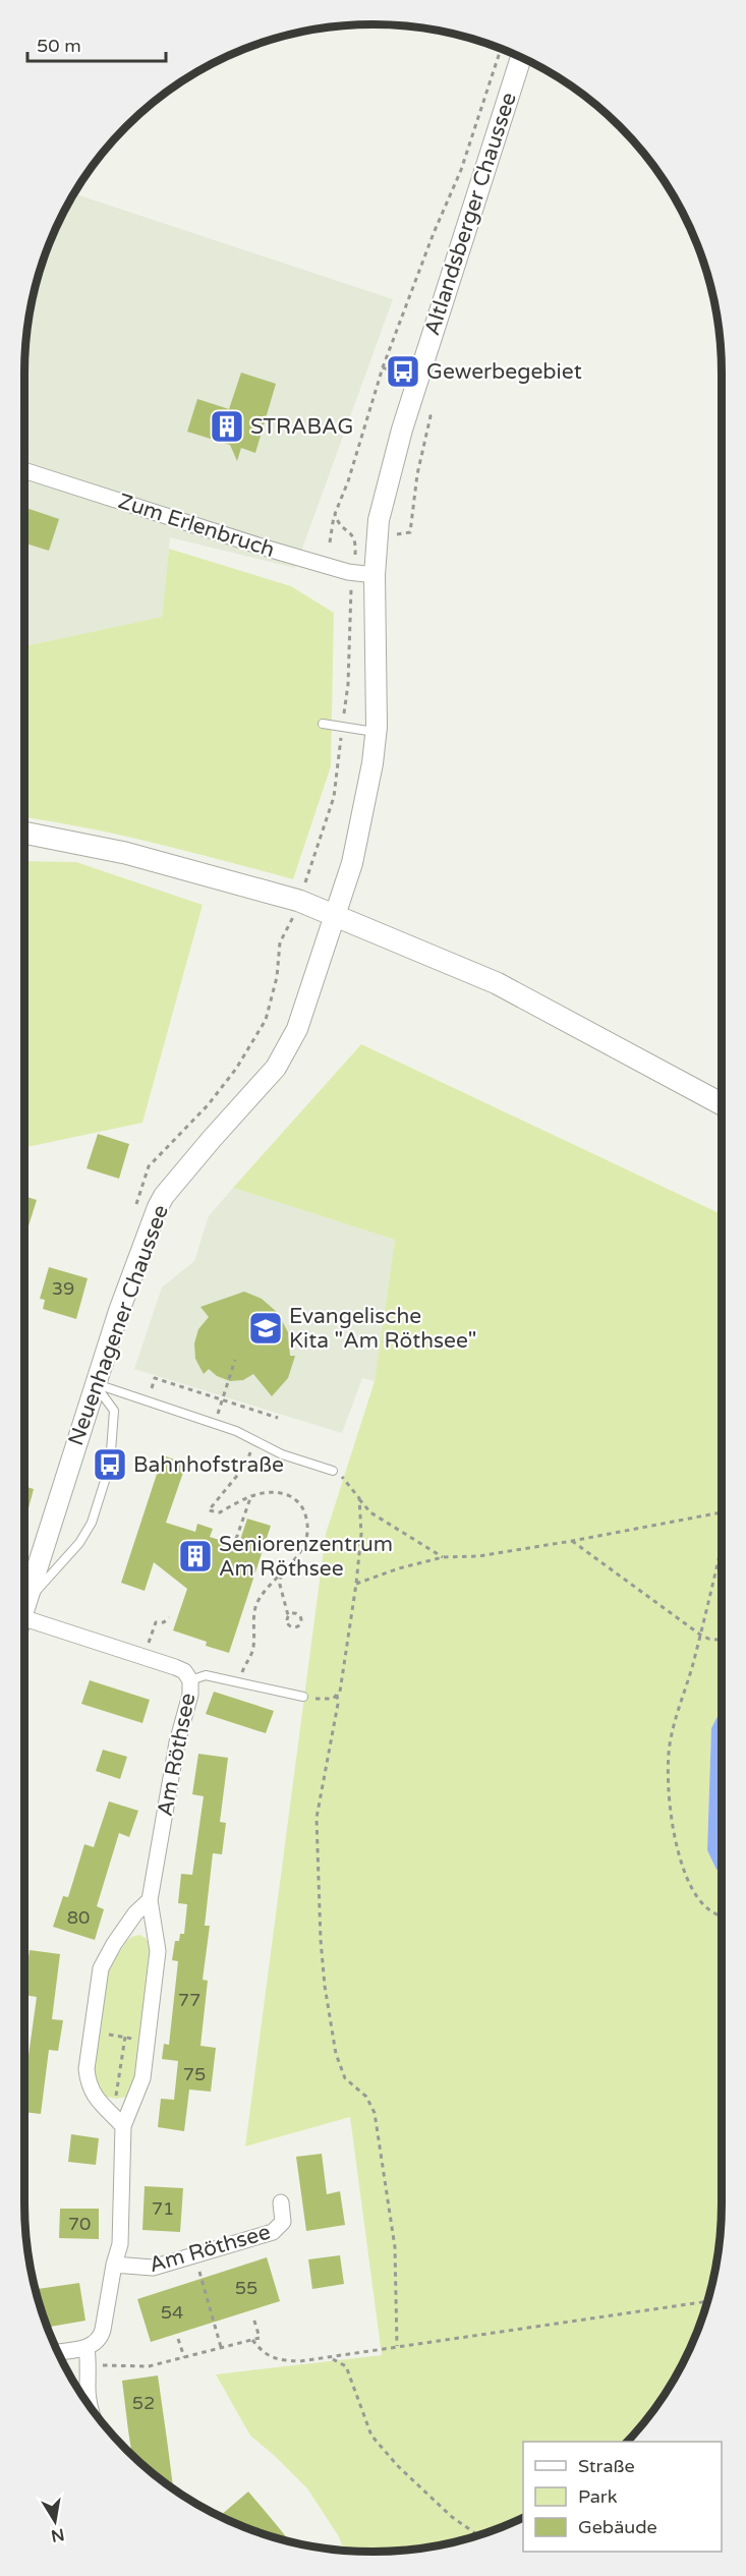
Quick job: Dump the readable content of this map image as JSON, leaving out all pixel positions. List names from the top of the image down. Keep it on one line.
{"streets":{"street":["Altlandsberger Chaussee","Zum Erlenbruch","Neuenhagener Chaussee","Am Röthsee"]},"crossings":[["Altlandsberger Chaussee","Zum Erlenbruch"],["Altlandsberger Chaussee","Neuenhagener Chaussee"]],"places":{"bus stop":["Gewerbegebiet","Bahnhofstraße"],"building":["STRABAG","Seniorenzentrum Am Röthsee"],"school or university":["Evangelische Kita \"Am Röthsee\""]},"house_numbers":["39","80","77","75","71","70","55","54","52"],"legend":["Straße","Park","Gebäude"],"scale_bar":"50 m","north":"bottom"}
